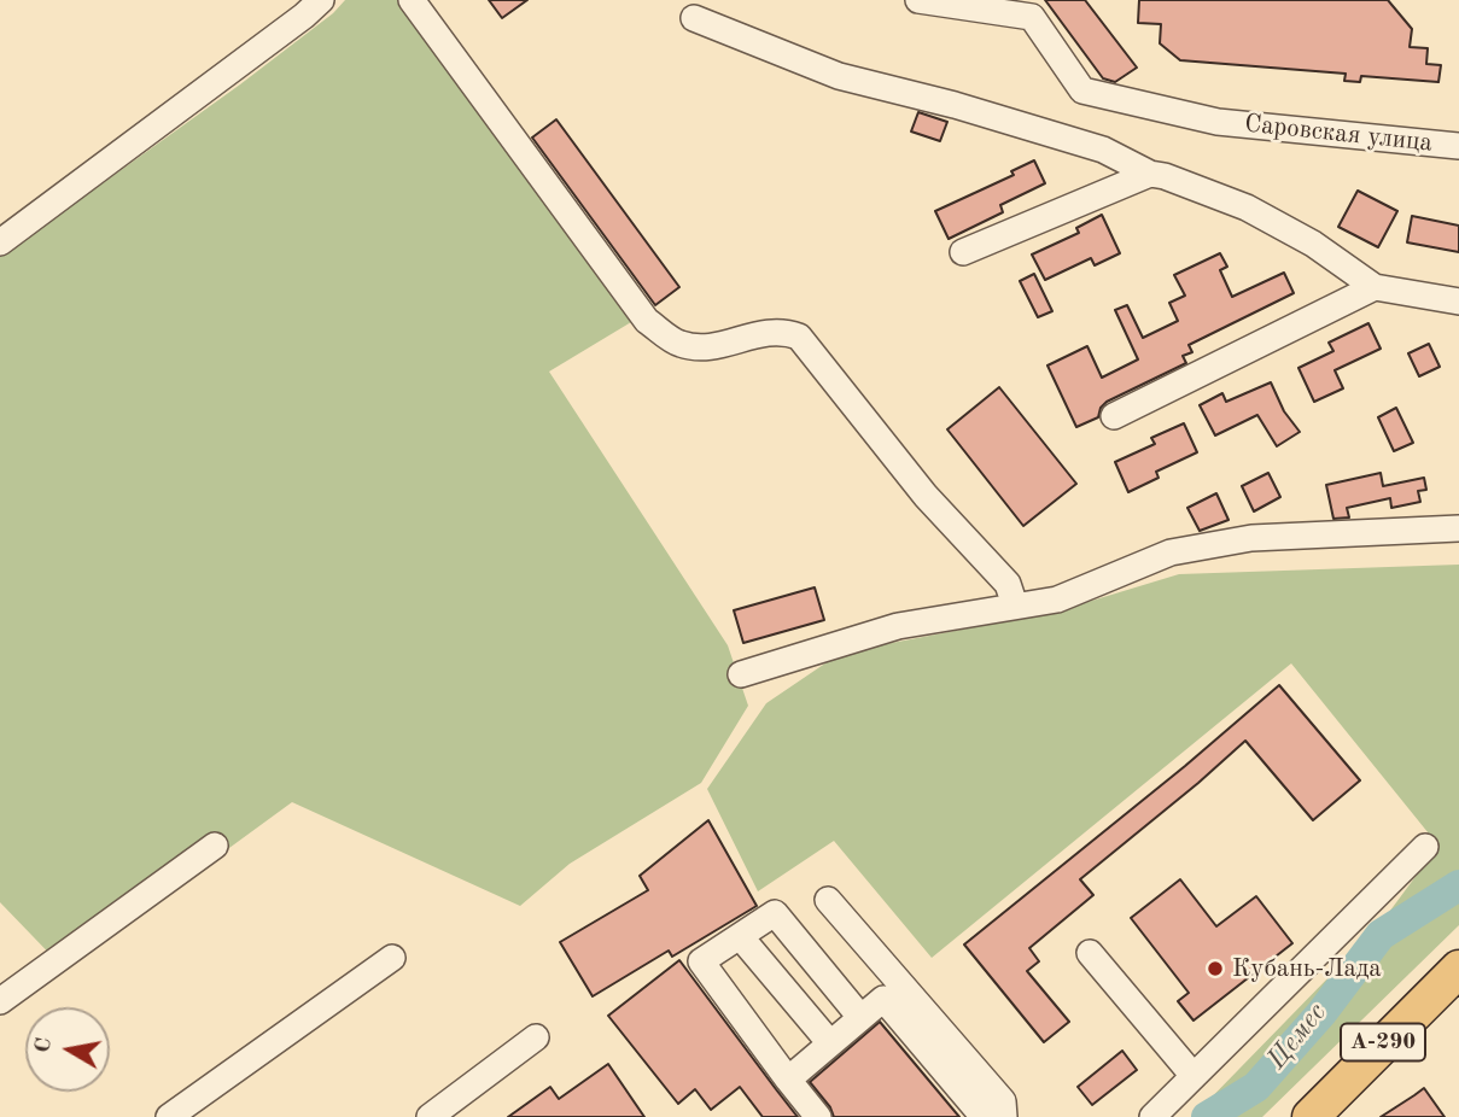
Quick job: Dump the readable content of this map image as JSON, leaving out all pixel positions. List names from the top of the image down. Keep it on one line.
{"streets":{"highway":["А-290"],"street":["Саровская улица"]},"water":["Цемес"],"places":["Кубань-Лада"],"north":"left"}
